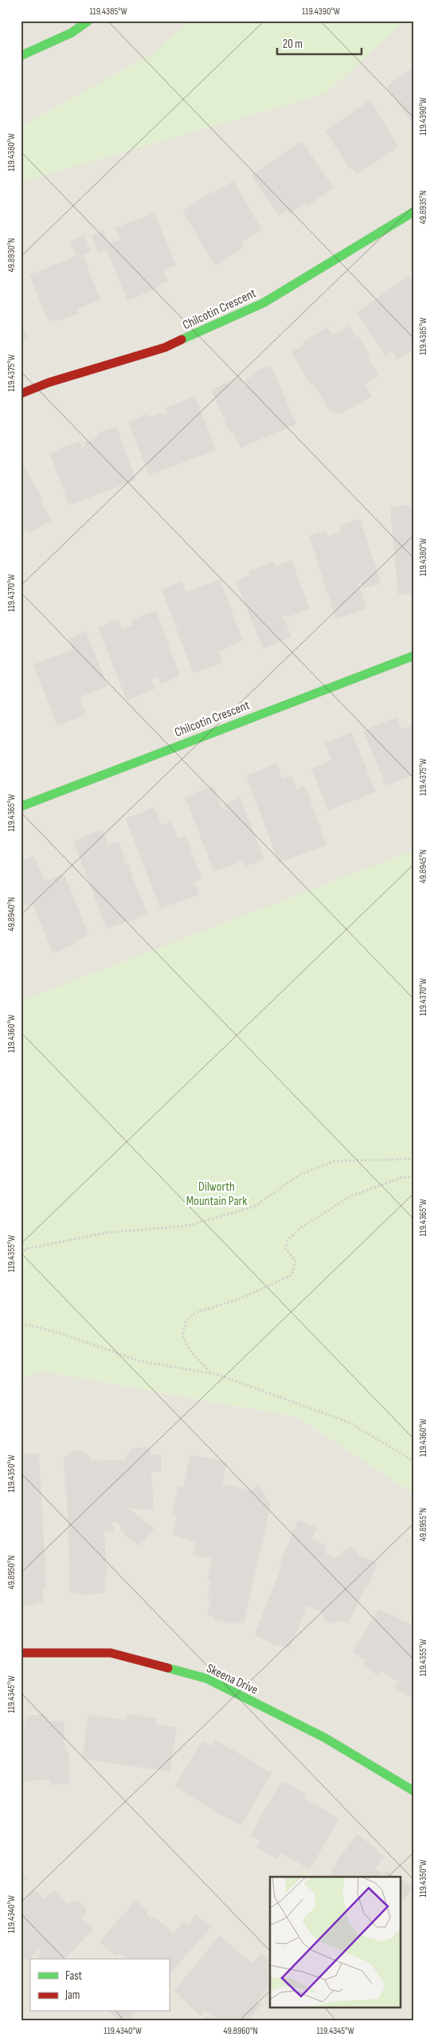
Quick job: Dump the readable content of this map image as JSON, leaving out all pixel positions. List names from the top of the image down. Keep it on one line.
{"streets":{"street":["Chilcotin Crescent","Skeena Drive"]},"parks":["Dilworth Mountain Park"],"legend":["Fast","Jam"],"scale_bar":"20 m","coordinates":["119.4385°W","119.4390°W","119.4380°W","49.8935°N","49.8930°N","119.4375°W","119.4370°W","119.4365°W","49.8945°N","49.8940°N","119.4360°W","119.4355°W","119.4350°W","49.8955°N","49.8950°N","119.4345°W","119.4340°W","49.8960°N"]}
